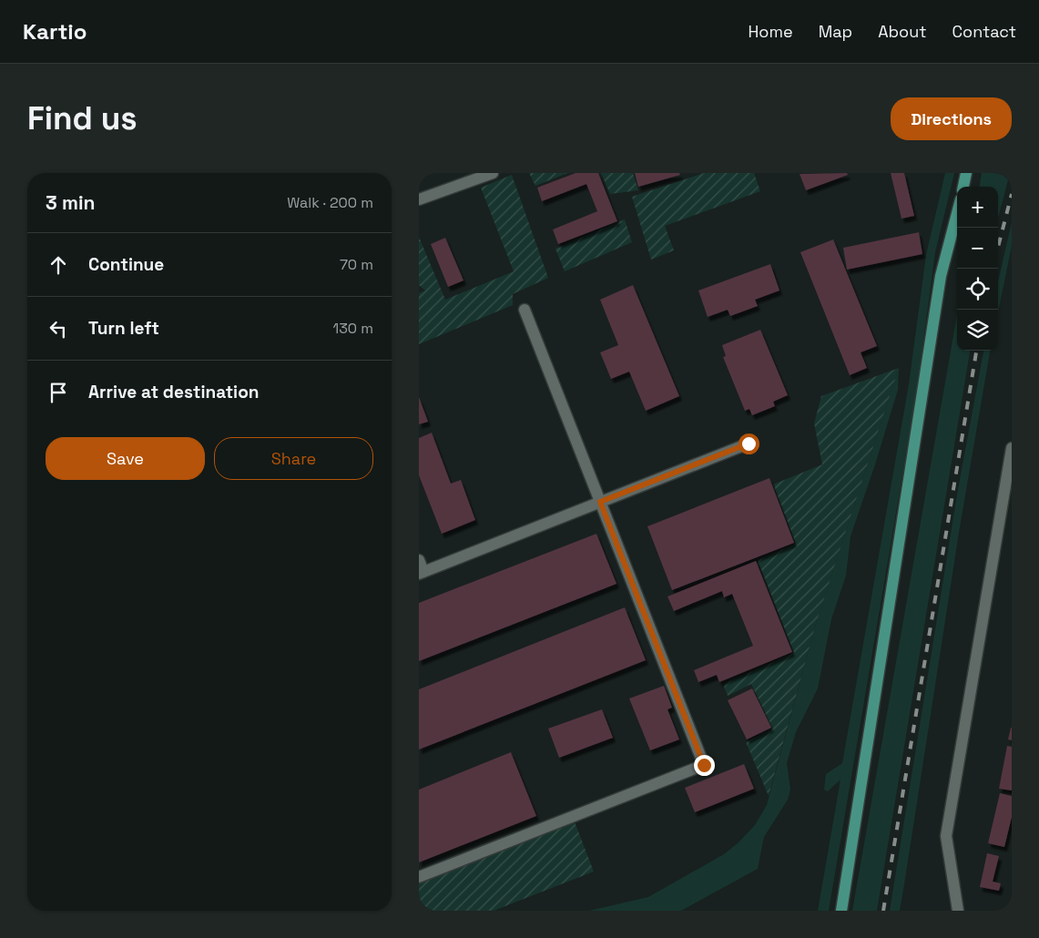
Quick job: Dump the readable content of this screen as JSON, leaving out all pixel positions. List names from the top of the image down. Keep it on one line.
{"page":{"header":"Kartio","nav":["Home","Map","About","Contact"],"buttons":["Directions",["Save","Share"]],"title":"Find us","heading":["3 min","Walk · 200 m"],"map_buttons":["+","−"],"list":[["Continue","70 m"],["Turn left","130 m"],"Arrive at destination"]}}
